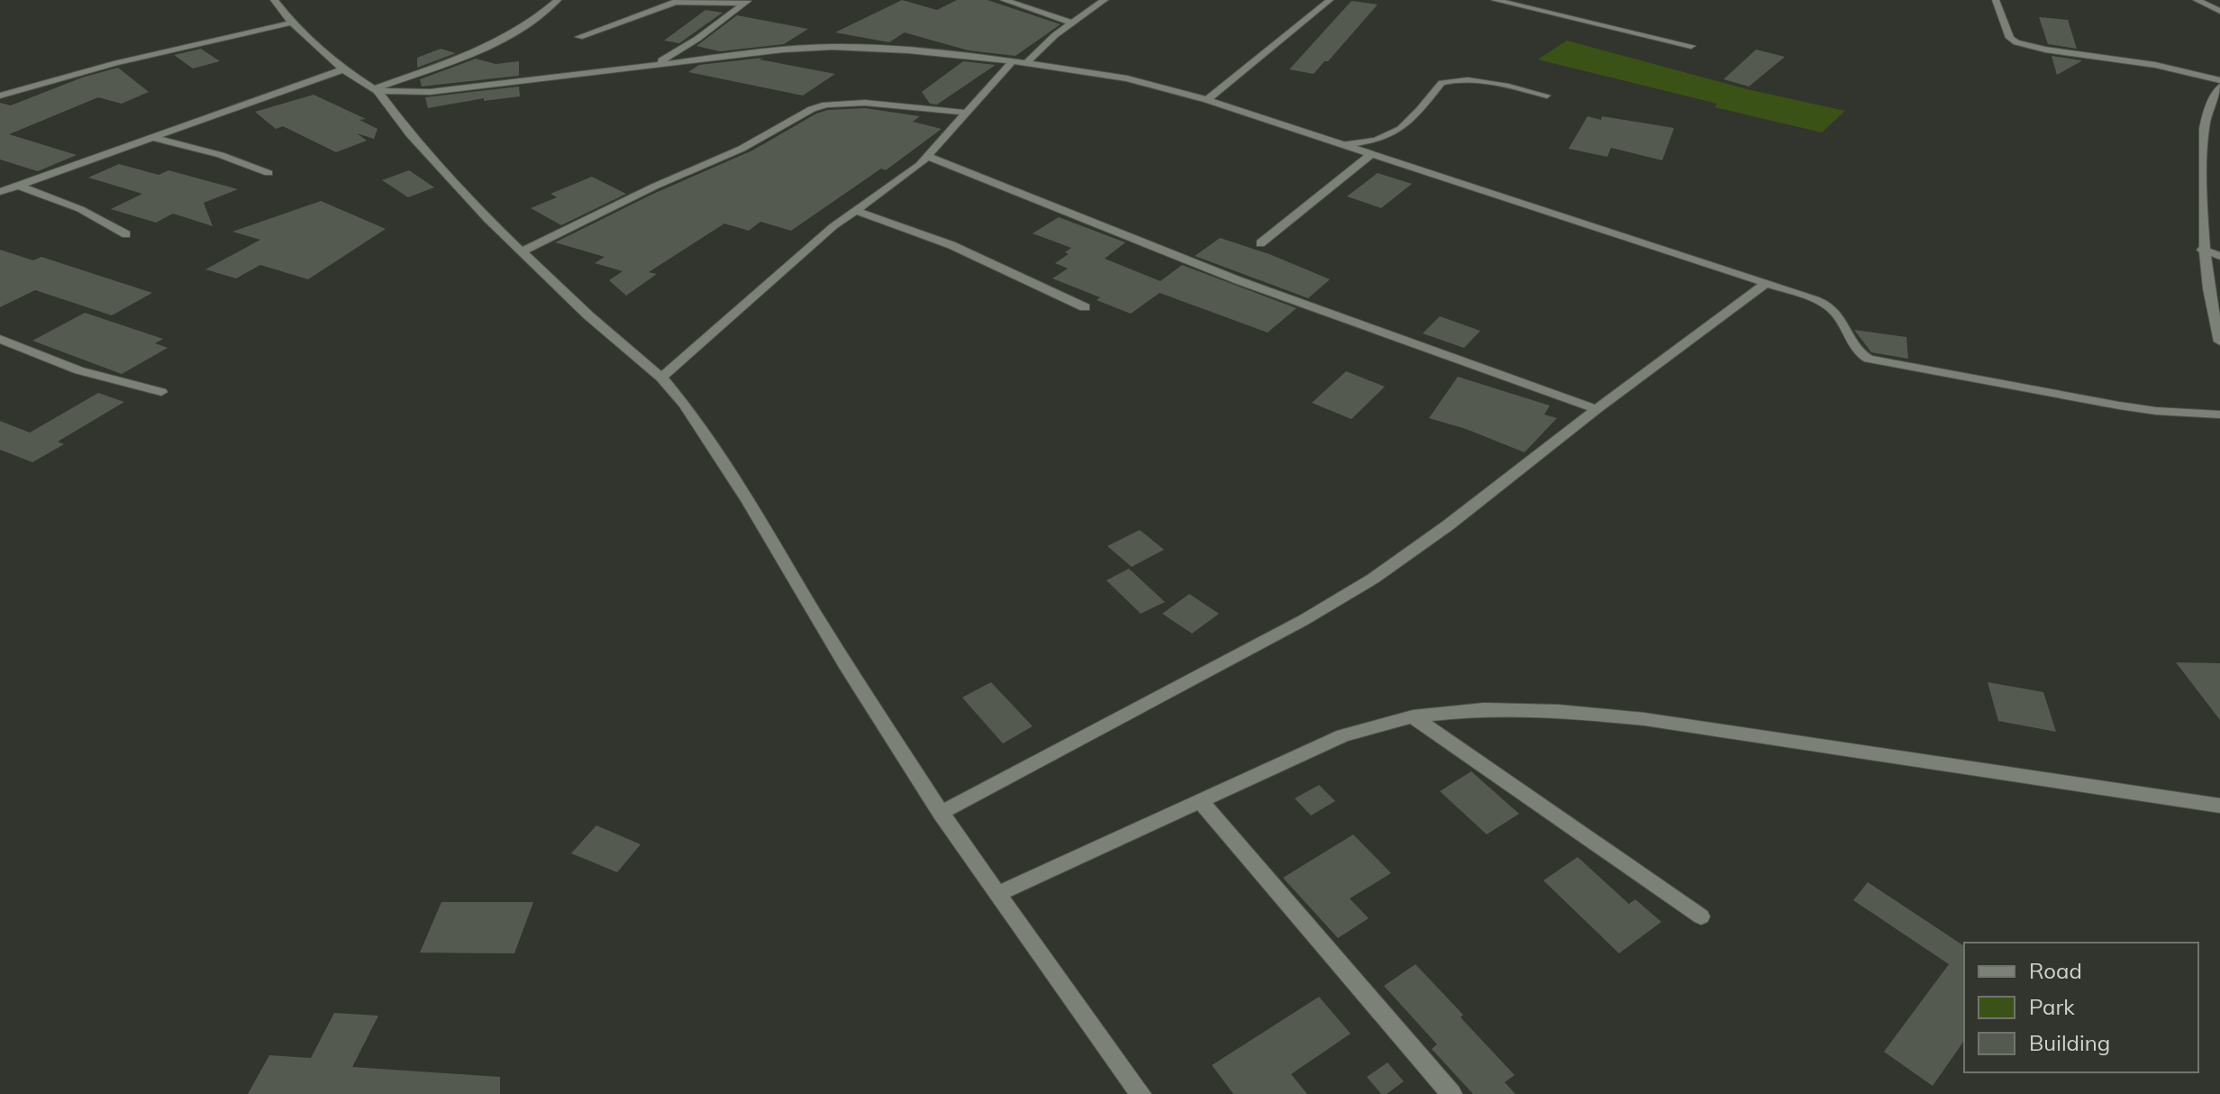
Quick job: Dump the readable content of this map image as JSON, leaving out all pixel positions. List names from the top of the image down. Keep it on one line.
{"legend":["Road","Park","Building"]}
